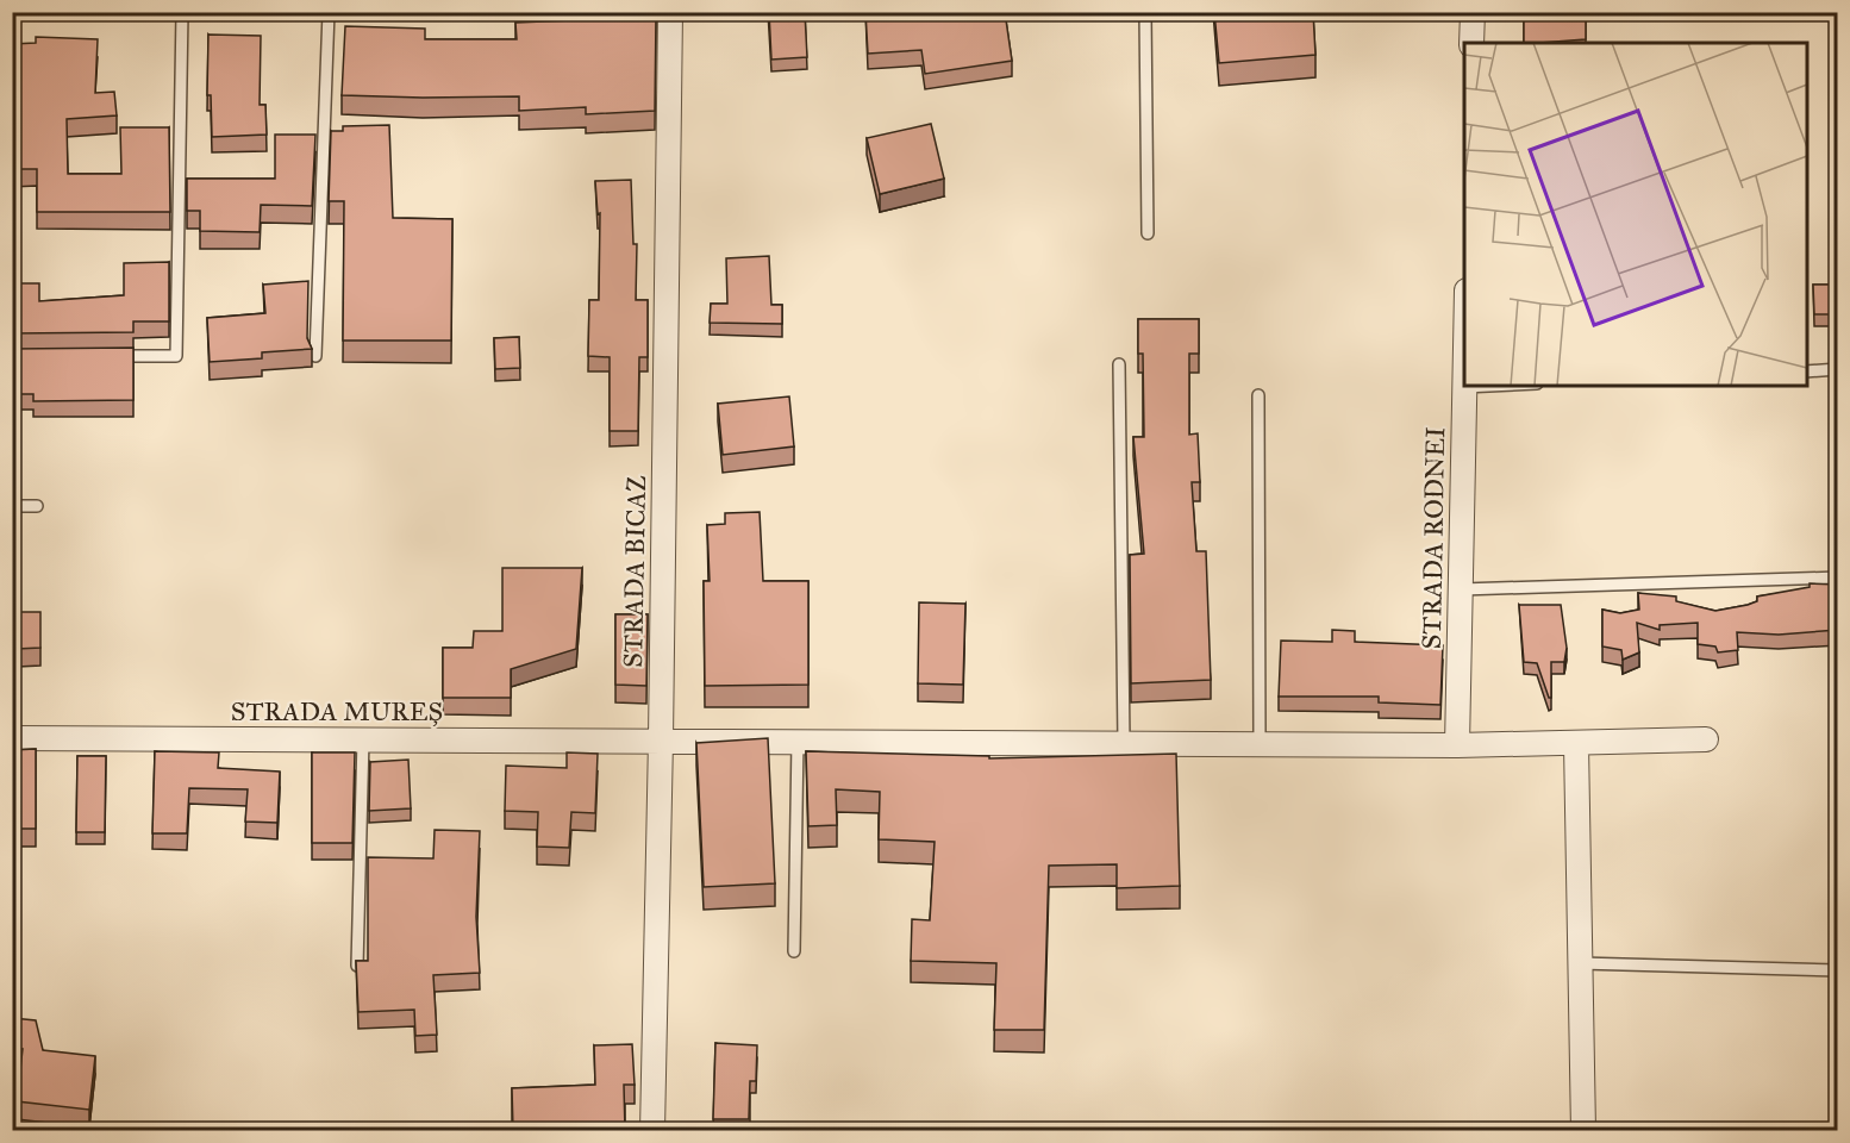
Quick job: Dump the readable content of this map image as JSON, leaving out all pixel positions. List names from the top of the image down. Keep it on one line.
{"streets":{"street":["STRADA RODNEI","STRADA BICAZ","STRADA MUREȘ"]},"crossings":[["STRADA RODNEI","STRADA MUREȘ"],["STRADA BICAZ","STRADA MUREȘ"]]}
